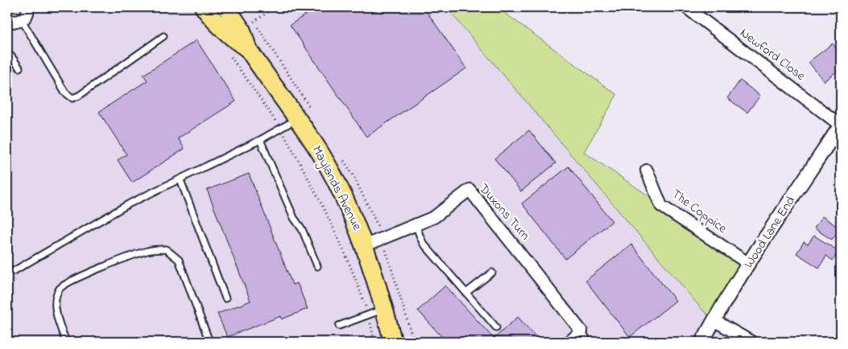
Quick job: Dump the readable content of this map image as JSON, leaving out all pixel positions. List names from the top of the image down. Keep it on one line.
{"streets":{"main road":["Maylands Avenue"],"street":["Newford Close","The Coppice","Duxons Turn","Wood Lane End"]},"crossings":[["Newford Close","Wood Lane End"],["Maylands Avenue","Duxons Turn"],["The Coppice","Wood Lane End"]]}
